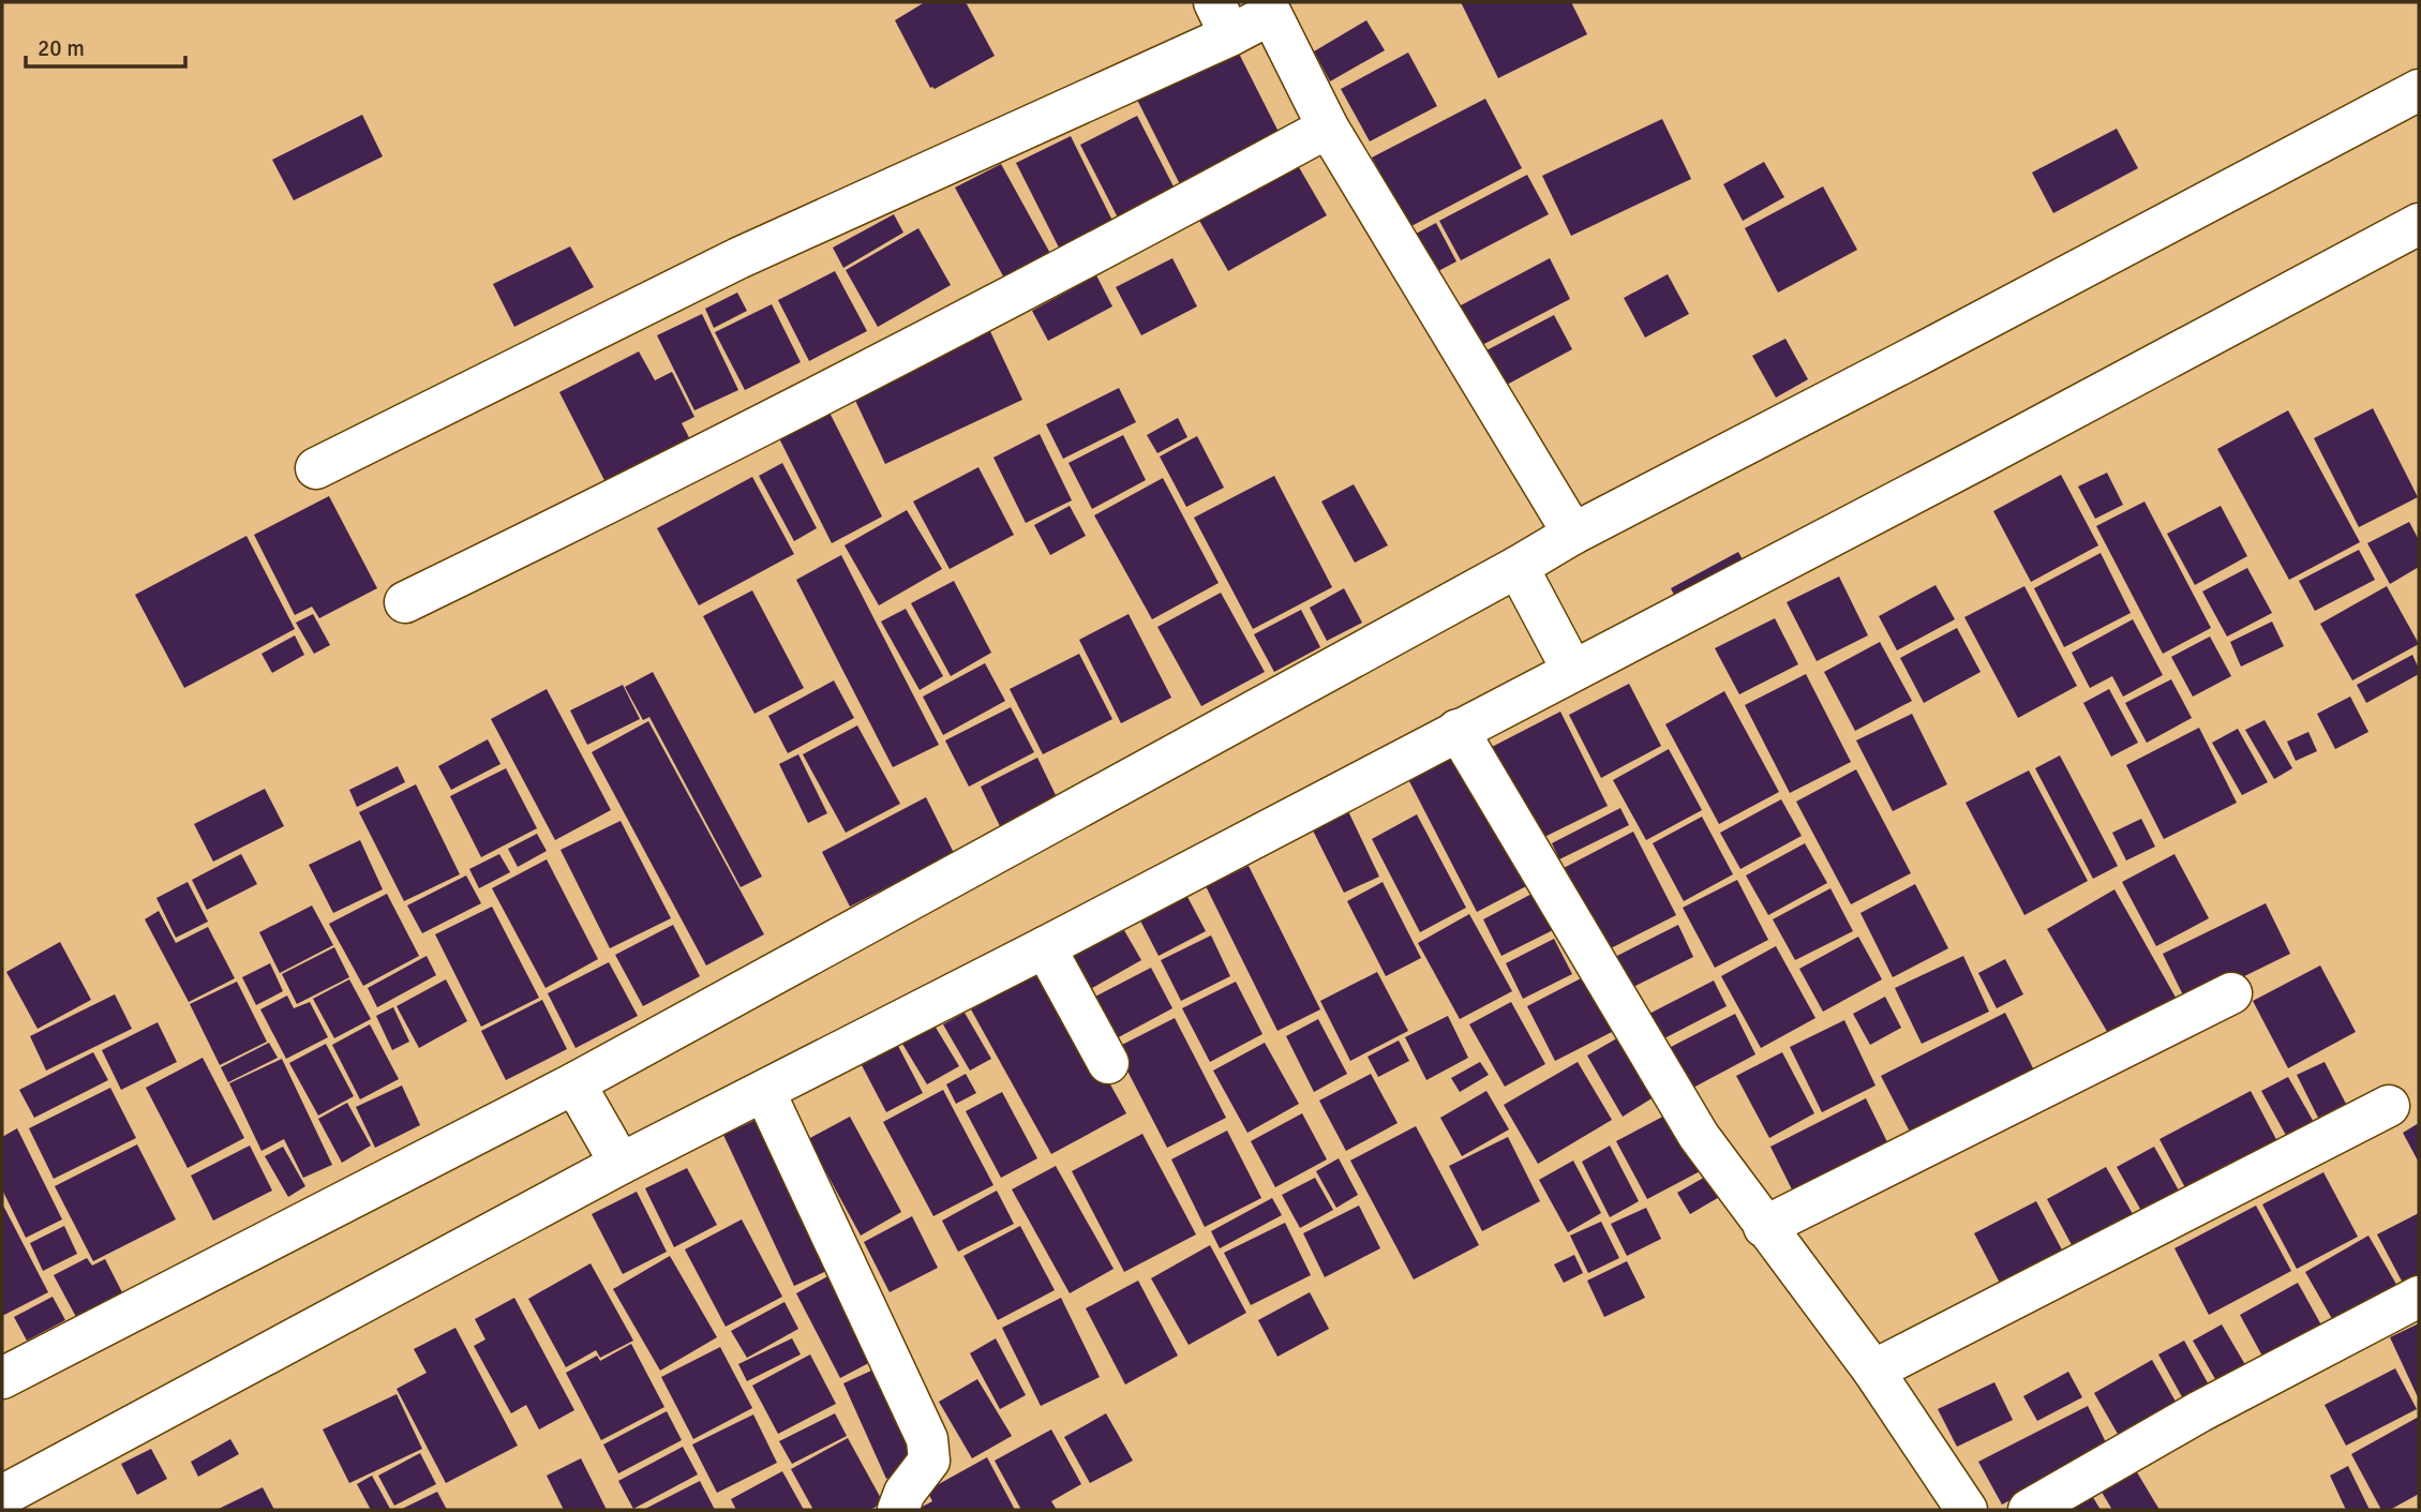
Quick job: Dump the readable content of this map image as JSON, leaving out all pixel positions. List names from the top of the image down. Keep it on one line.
{"scale_bar":"20 m"}
